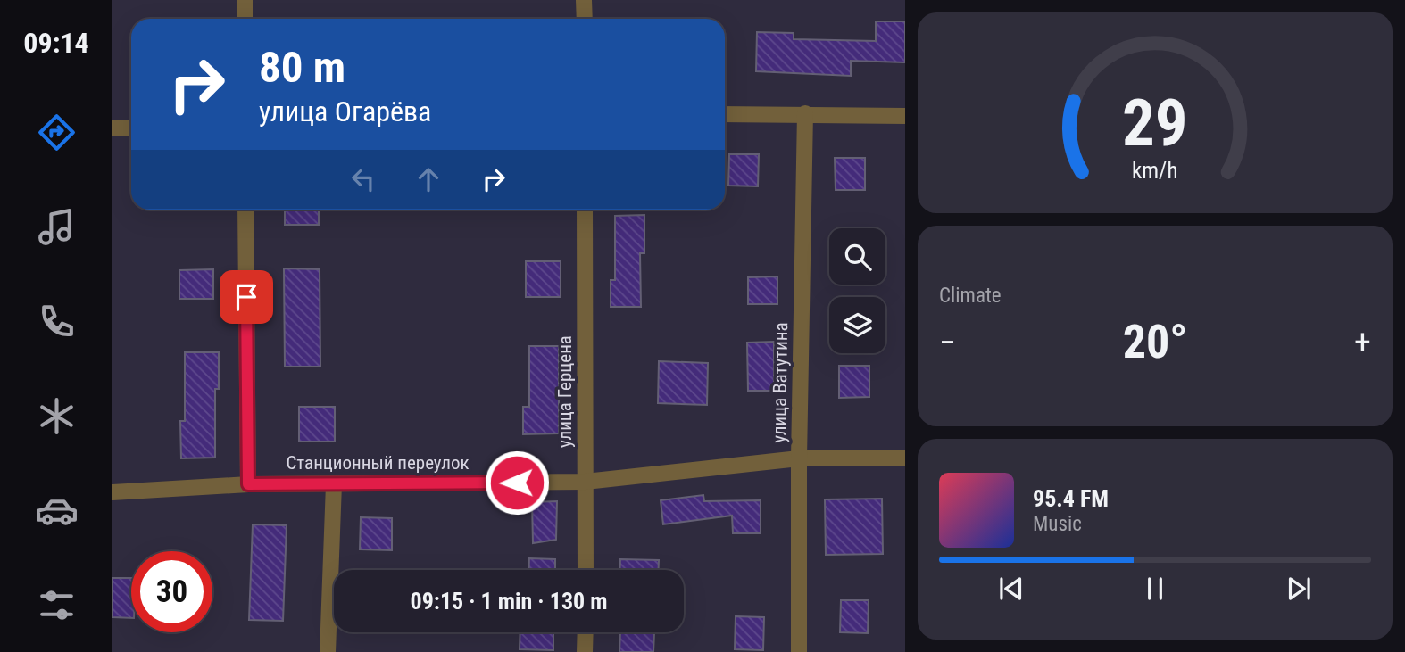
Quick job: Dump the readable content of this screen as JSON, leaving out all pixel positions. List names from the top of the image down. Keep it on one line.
{"streets":{"street":["улица Ватутина","улица Герцена","Станционный переулок"]},"crossings":[["улица Ватутина","Станционный переулок"],["улица Герцена","Станционный переулок"]],"page":{"tabs":"09:14","turn":["80 m","улица Огарёва"],"tile":"Climate","heat":["−","20°","+"],"song":["95.4 FM","Music"],"limit":"30","trip":"09:15 · 1 min · 130 m","gauge":["29","km/h"]}}
